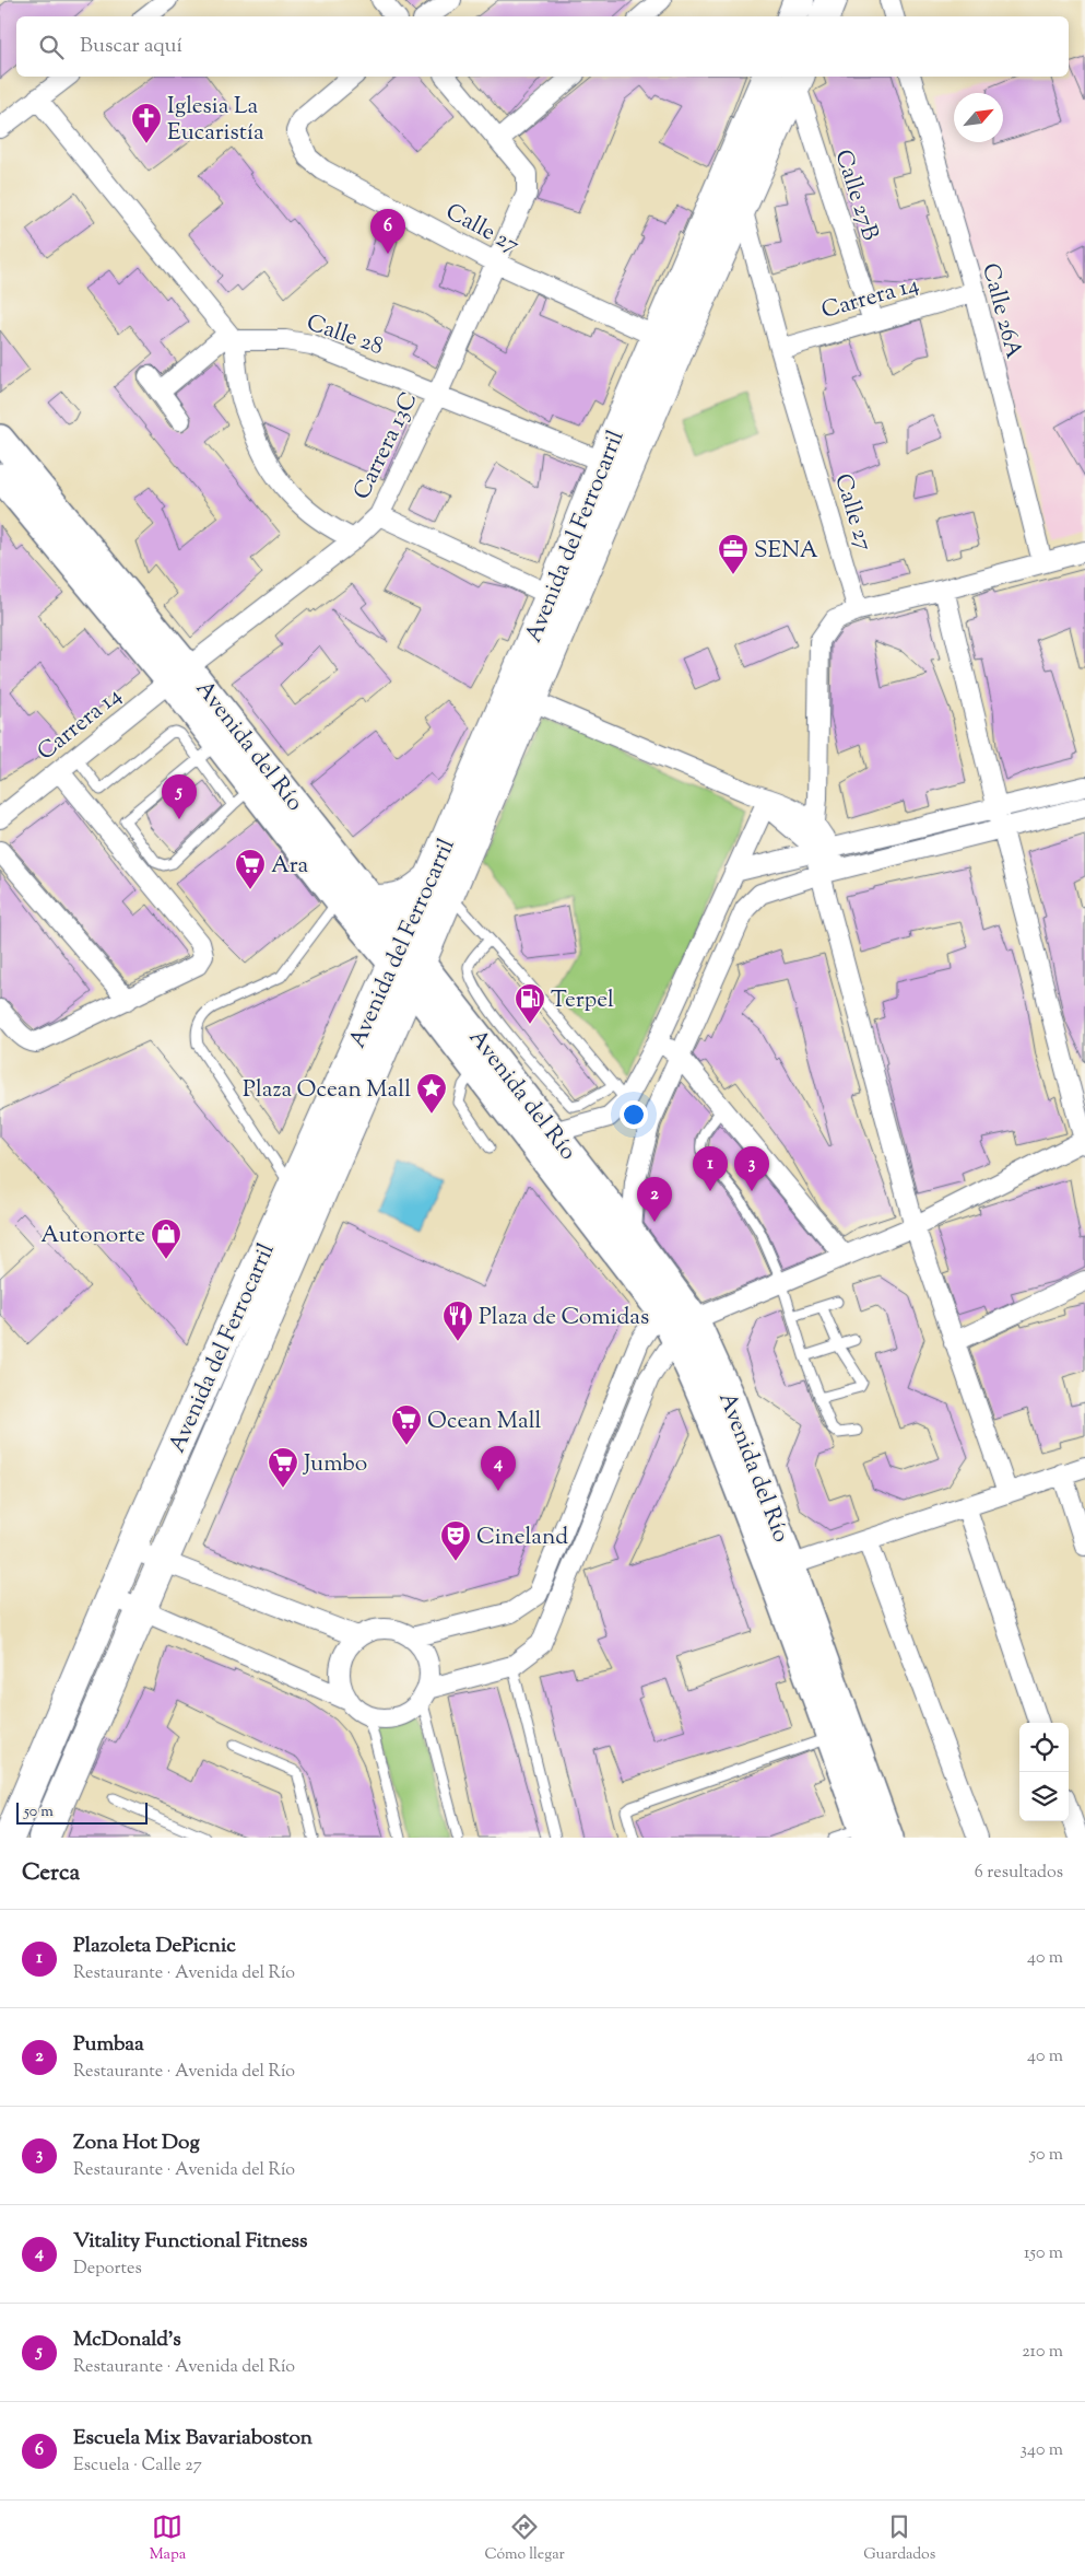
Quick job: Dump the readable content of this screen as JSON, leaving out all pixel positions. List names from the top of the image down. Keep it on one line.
{"streets":{"main road":["Avenida del Ferrocarril","Avenida del Río"],"street":["Calle 27B","Calle 27","Carrera 14","Calle 26A","Calle 28","Carrera 13C"]},"crossings":[["Calle 27B","Carrera 14"],["Calle 27B","Avenida del Ferrocarril"],["Calle 27","Carrera 14"],["Calle 27","Carrera 13C"],["Calle 27","Avenida del Ferrocarril"],["Carrera 14","Calle 26A"],["Carrera 14","Carrera 13C"],["Carrera 14","Avenida del Río"],["Calle 28","Carrera 13C"],["Calle 28","Avenida del Ferrocarril"],["Carrera 13C","Avenida del Río"],["Avenida del Ferrocarril","Avenida del Río"]],"places":{"church":["Iglesia La Eucaristía"],"office":["SENA"],"supermarket":["Ara","Ocean Mall","Jumbo"],"fuel station":["Terpel"],"place":["Plaza Ocean Mall"],"shop":["Autonorte"],"restaurant":["Plaza de Comidas"],"theatre":["Cineland"]},"scale_bar":"50 m","north":"top right","page":{"search":"Buscar aquí","pins":["6","5","1","3","2","4"],"scale":"50 m","heading":["Cerca","6 resultados"],"list":[{"mark":"1","name":"Plazoleta DePicnic","note":"Restaurante · Avenida del Río","value":"40 m"},{"mark":"2","name":"Pumbaa","note":"Restaurante · Avenida del Río","value":"40 m"},{"mark":"3","name":"Zona Hot Dog","note":"Restaurante · Avenida del Río","value":"50 m"},{"mark":"4","name":"Vitality Functional Fitness","note":"Deportes","value":"150 m"},{"mark":"5","name":"McDonald's","note":"Restaurante · Avenida del Río","value":"210 m"},{"mark":"6","name":"Escuela Mix Bavariaboston","note":"Escuela · Calle 27","value":"340 m"}],"nav":["Mapa","Cómo llegar","Guardados"]}}
